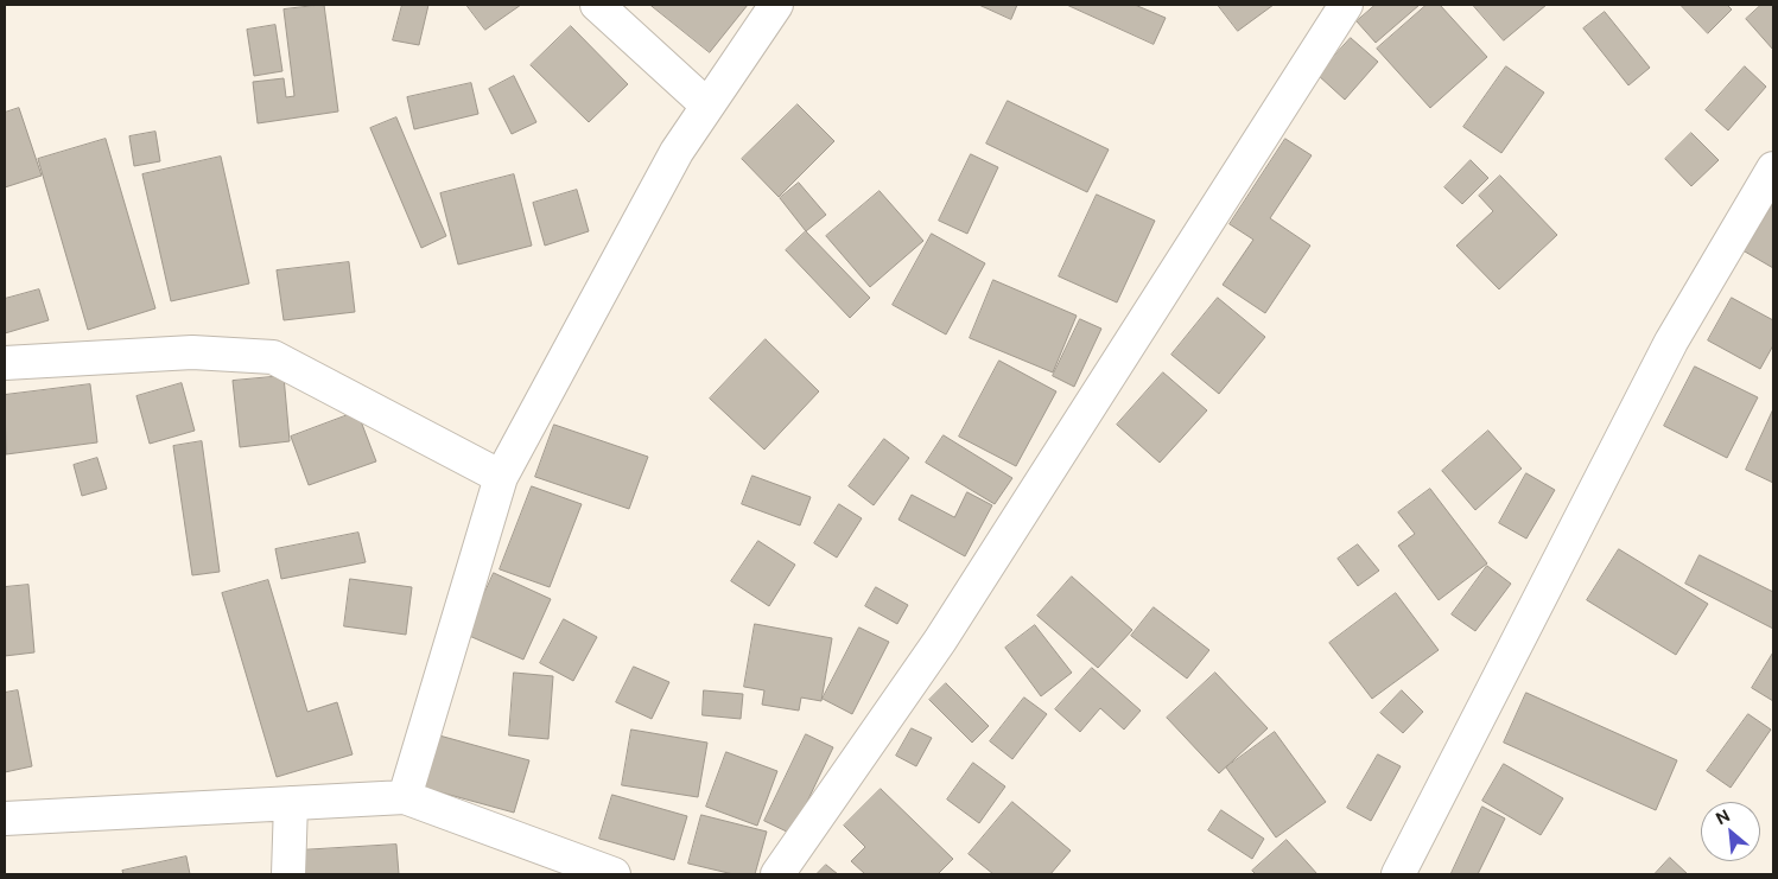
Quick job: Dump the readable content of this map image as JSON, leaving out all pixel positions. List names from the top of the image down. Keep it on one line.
{"north":"top left"}
